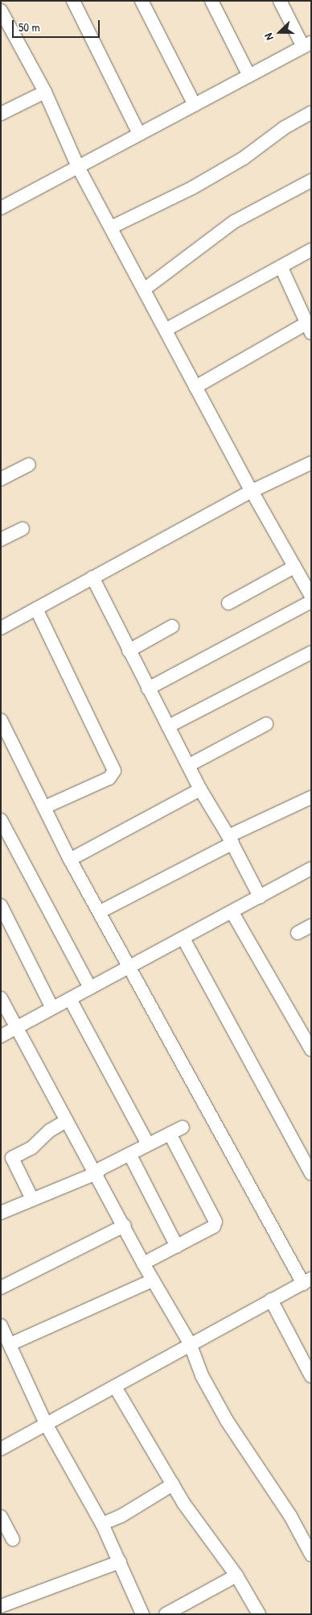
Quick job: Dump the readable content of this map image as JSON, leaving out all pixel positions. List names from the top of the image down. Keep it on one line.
{"scale_bar":"50 m","north":"left"}
